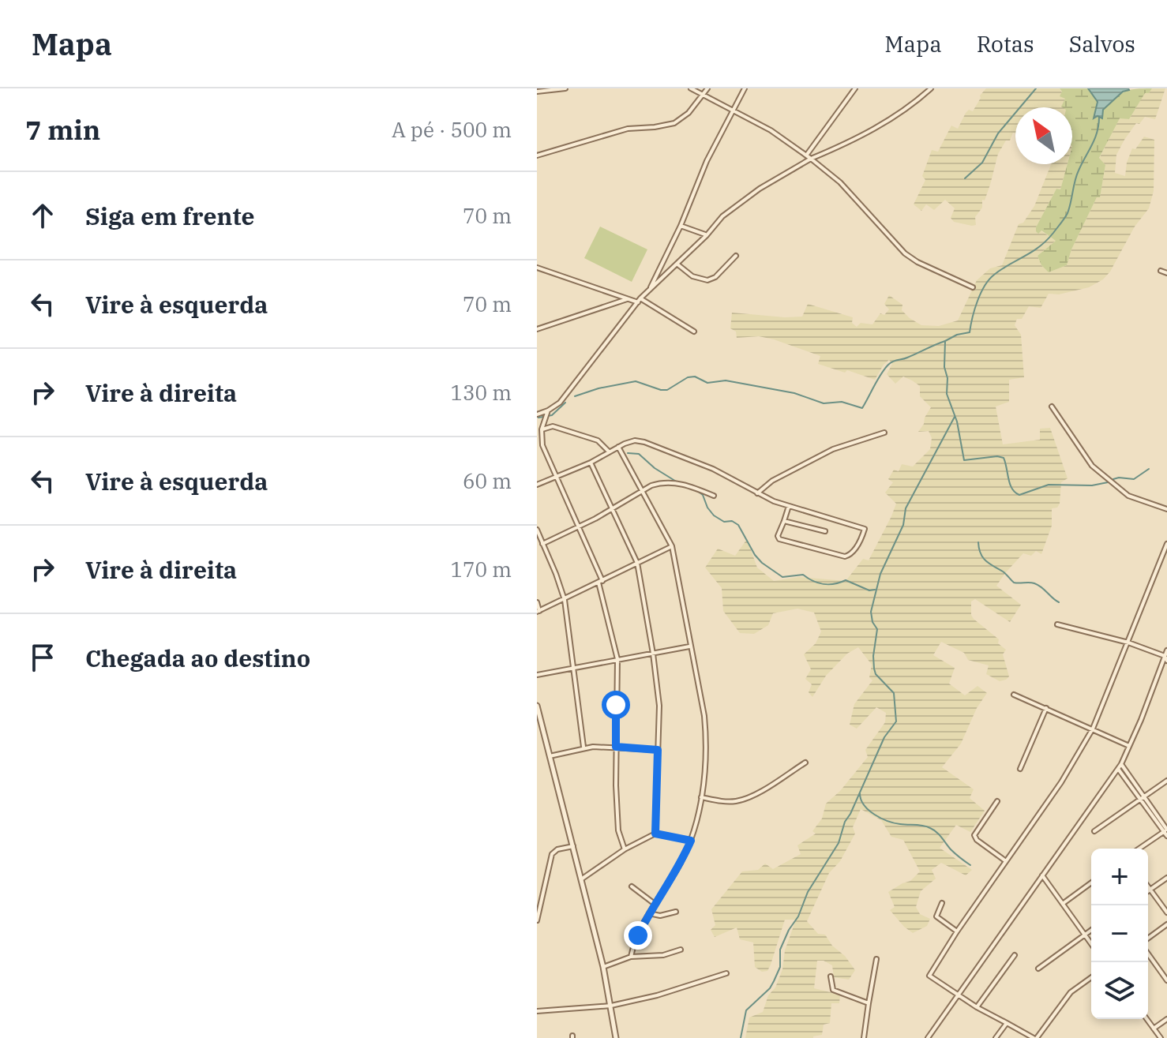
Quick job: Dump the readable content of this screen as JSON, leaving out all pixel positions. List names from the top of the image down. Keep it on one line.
{"north":"top left","page":{"header":"Mapa","nav":["Mapa","Rotas","Salvos"],"heading":["7 min","A pé · 500 m"],"list":[["Siga em frente","70 m"],["Vire à esquerda","70 m"],["Vire à direita","130 m"],["Vire à esquerda","60 m"],["Vire à direita","170 m"],"Chegada ao destino"],"map_buttons":["+","−"]}}
